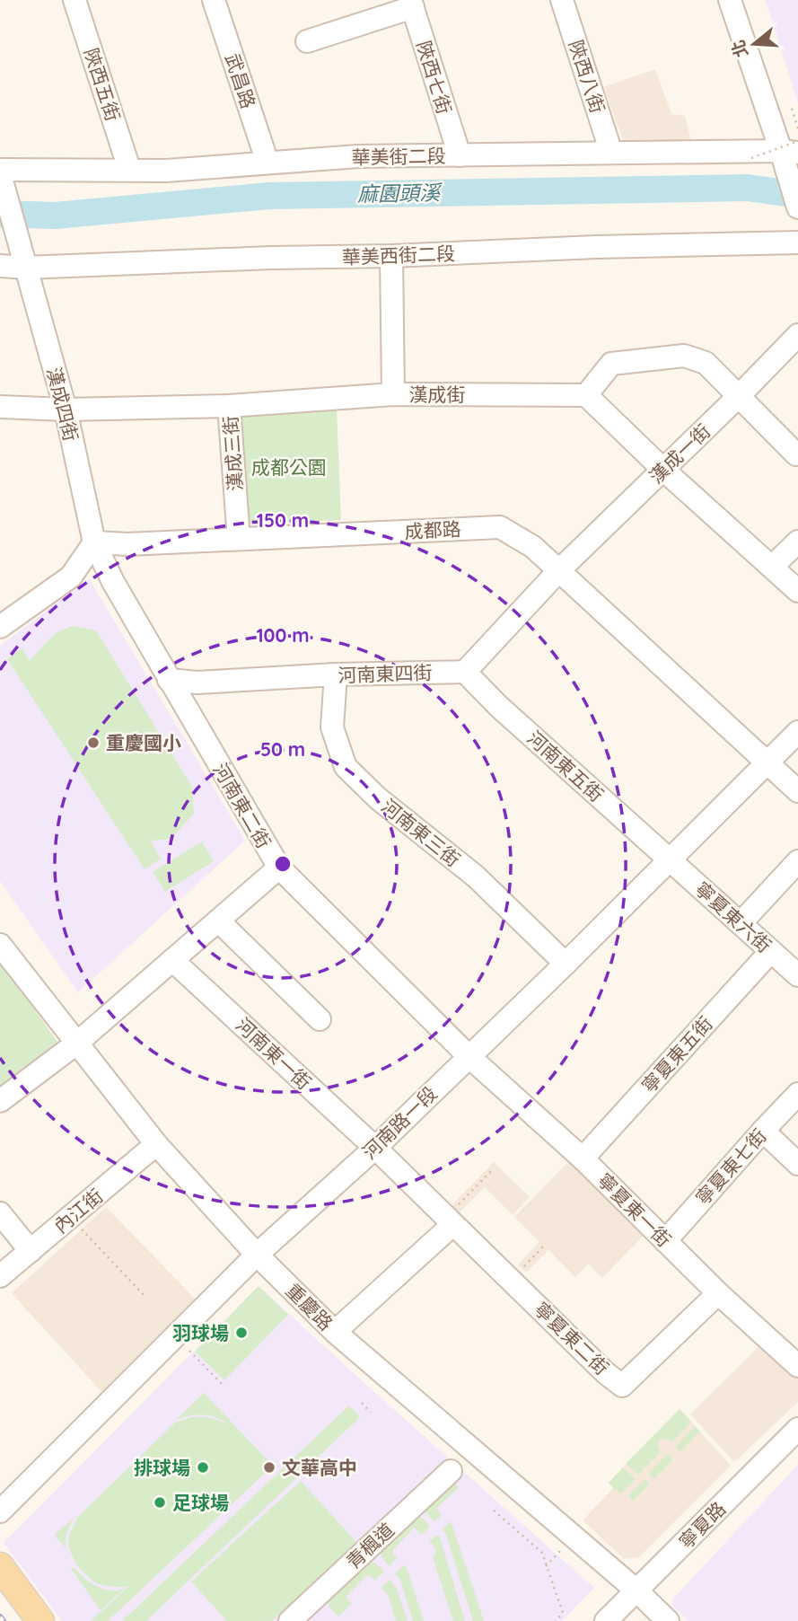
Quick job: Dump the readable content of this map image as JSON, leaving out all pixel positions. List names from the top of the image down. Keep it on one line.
{"streets":{"street":["陝西八街","陜西七街","武昌路","陝西五街","華美街二段","華美西街二段","漢成街","漢成四街","漢成三街","漢成一街","成都路","河南東四街","河南東五街","河南東二街","河南東三街","寧夏東六街","河南東一街","寧夏東五街","河南路一段","寧夏東七街","寧夏東一街","內江街","重慶路","寧夏東二街","寧夏路","青楓道"]},"crossings":[["陝西八街","華美街二段"],["陜西七街","華美街二段"],["武昌路","華美街二段"],["陝西五街","華美街二段"],["華美街二段","漢成四街"],["華美西街二段","漢成四街"],["漢成街","漢成四街"],["漢成街","漢成三街"],["漢成四街","成都路"],["漢成四街","河南東二街"],["漢成三街","成都路"],["漢成一街","成都路"],["成都路","河南東二街"],["成都路","河南路一段"],["河南東四街","河南東五街"],["河南東四街","河南東二街"],["河南東四街","河南東三街"],["河南東五街","寧夏東六街"],["河南東五街","河南路一段"],["河南東二街","河南路一段"],["河南東二街","寧夏東一街"],["河南東三街","河南路一段"],["寧夏東六街","寧夏東五街"],["寧夏東六街","河南路一段"],["河南東一街","河南路一段"],["河南東一街","寧夏東二街"],["寧夏東五街","寧夏東一街"],["河南路一段","寧夏東一街"],["河南路一段","重慶路"],["河南路一段","寧夏東二街"],["寧夏東七街","寧夏東一街"],["寧夏東一街","寧夏東二街"],["內江街","重慶路"],["重慶路","寧夏路"]],"water":["麻園頭溪"],"parks":["成都公園"],"places":["重慶國小","羽球場","排球場","文華高中","足球場"],"north":"left","rings":["150 m","100 m","50 m"]}
